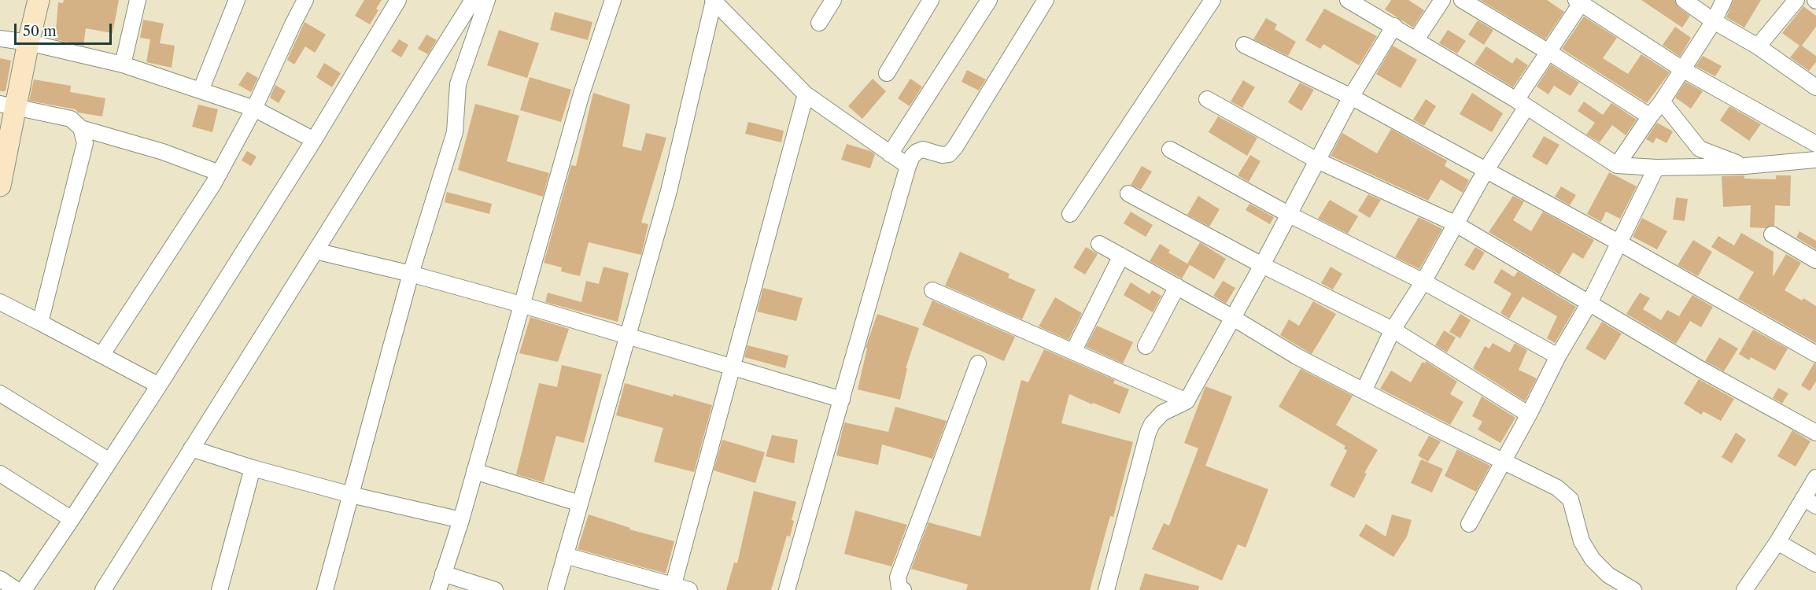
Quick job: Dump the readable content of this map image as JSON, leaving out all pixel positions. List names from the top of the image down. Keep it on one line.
{"scale_bar":"50 m"}
